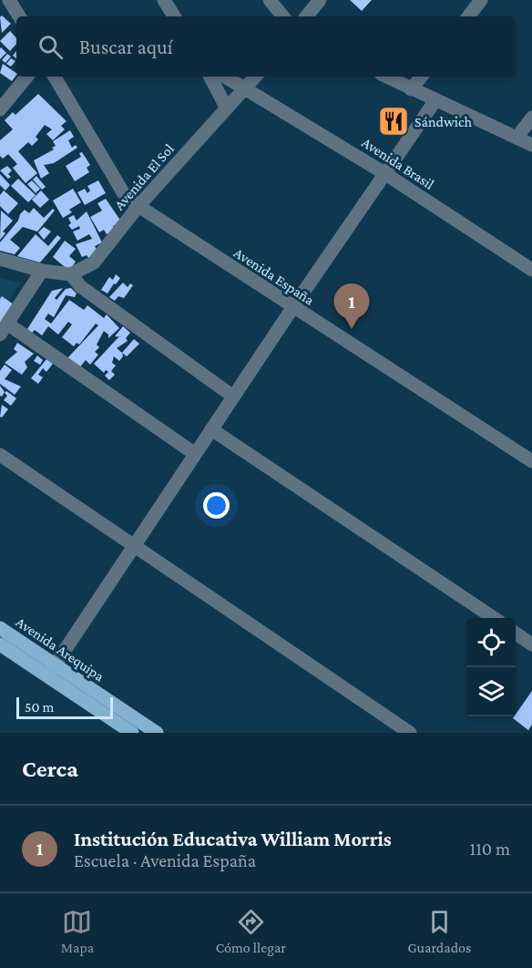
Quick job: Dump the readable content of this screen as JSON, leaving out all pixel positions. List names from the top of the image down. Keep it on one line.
{"streets":{"main road":["Avenida Arequipa"],"street":["Avenida Brasil","Avenida El Sol","Avenida España"]},"crossings":[["Avenida Brasil","Avenida El Sol"],["Avenida El Sol","Avenida España"]],"places":{"restaurant":["Sándwich"]},"scale_bar":"50 m","page":{"search":"Buscar aquí","pins":"1","scale":"50 m","heading":"Cerca","list":[{"mark":"1","name":"Institución Educativa William Morris","note":"Escuela · Avenida España","value":"110 m"}],"nav":["Mapa","Cómo llegar","Guardados"]}}
